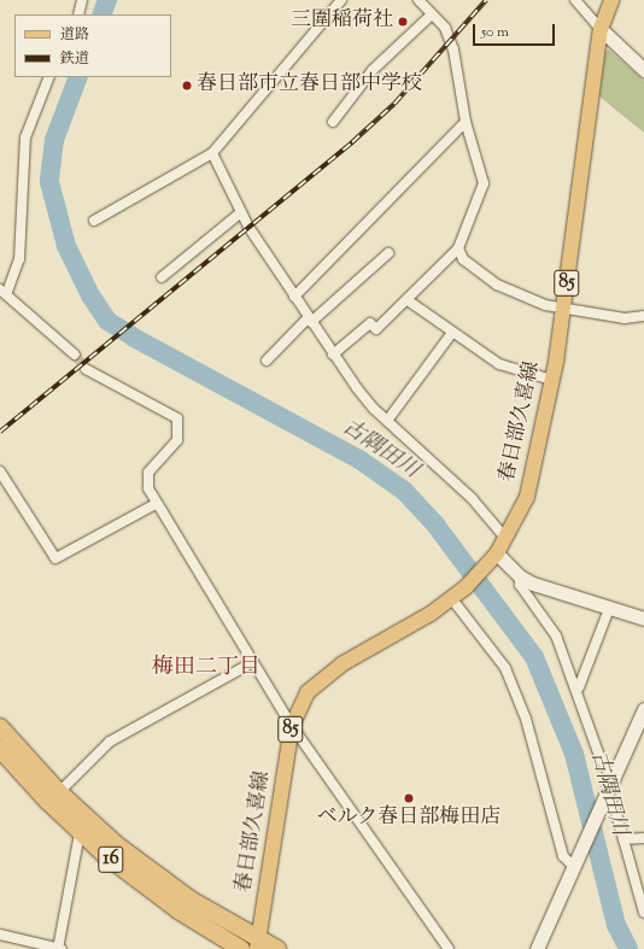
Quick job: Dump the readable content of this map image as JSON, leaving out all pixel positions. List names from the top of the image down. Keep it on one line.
{"streets":{"highway":["16"],"main road":["85","春日部久喜線"]},"crossings":[["春日部久喜線","16"]],"districts":["梅田二丁目"],"water":["古隅田川"],"places":["三圍稲荷社","春日部市立春日部中学校","ベルク春日部梅田店"],"legend":["道路","鉄道"],"scale_bar":"50 m"}
